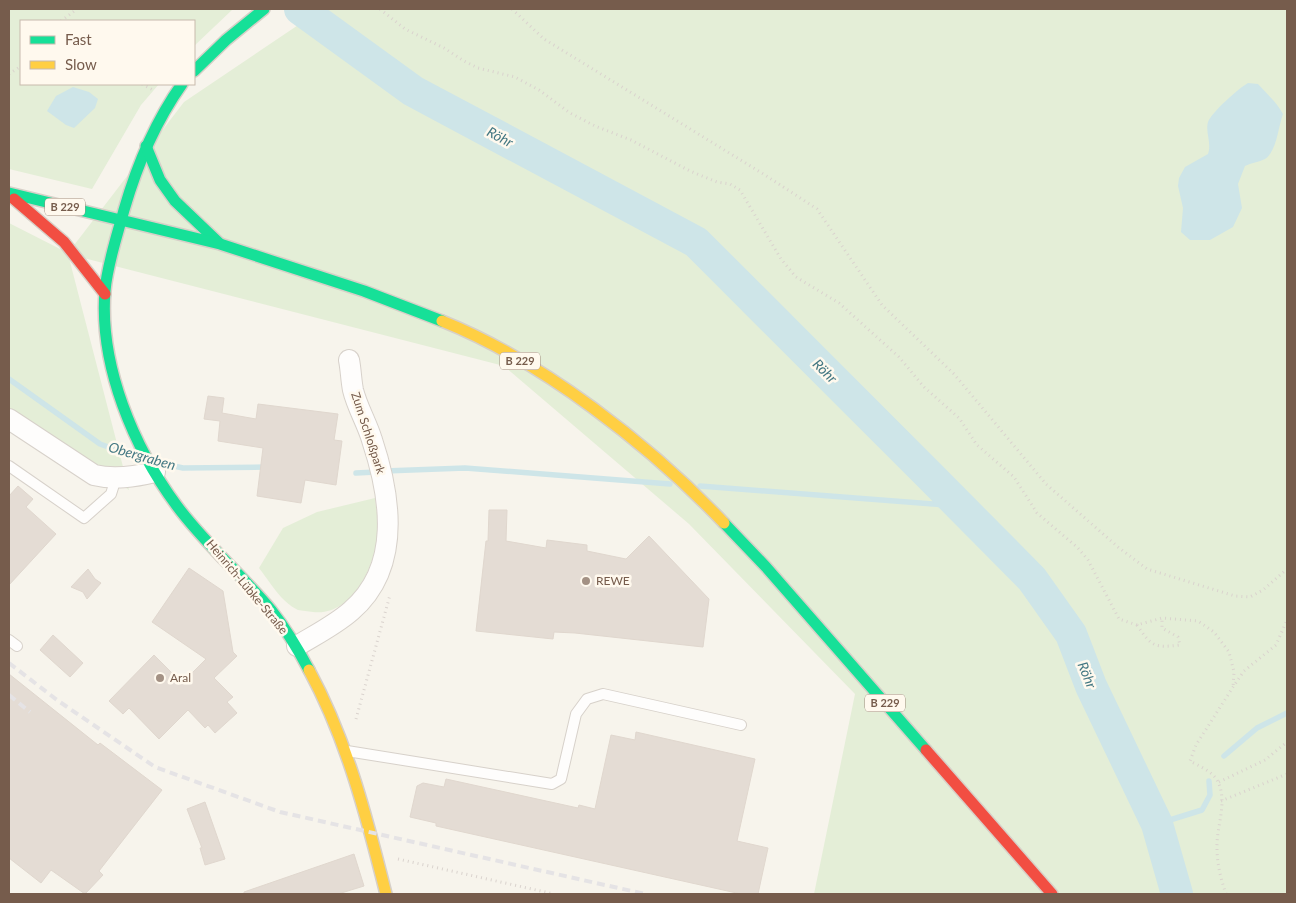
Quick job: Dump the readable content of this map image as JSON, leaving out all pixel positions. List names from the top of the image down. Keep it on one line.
{"streets":{"main road":["B 229","Heinrich-Lübke-Straße"],"street":["Zum Schloßpark"]},"crossings":[["Zum Schloßpark","Heinrich-Lübke-Straße"]],"water":["Röhr","Obergraben"],"places":["REWE","Aral"],"legend":["Fast","Slow"]}
